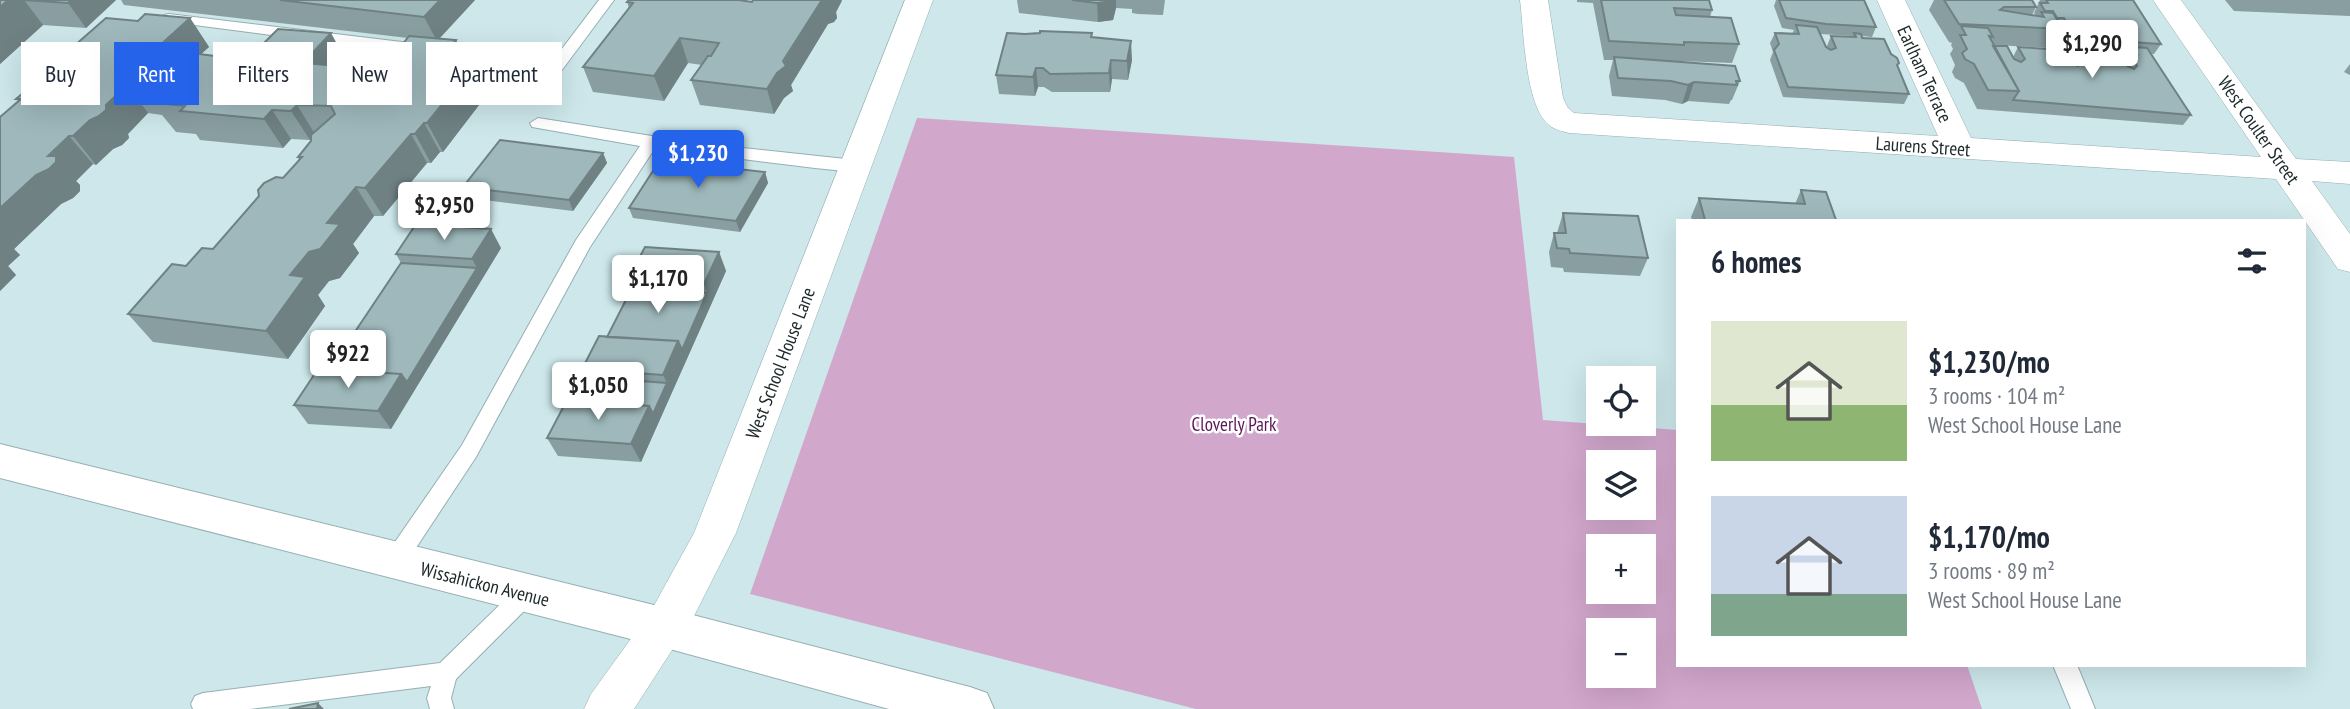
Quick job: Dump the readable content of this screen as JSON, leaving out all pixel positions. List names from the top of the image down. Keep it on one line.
{"streets":{"street":["Earlham Terrace","West Coulter Street","Laurens Street","West School House Lane","Wissahickon Avenue"]},"crossings":[["Earlham Terrace","Laurens Street"],["West Coulter Street","Laurens Street"],["West School House Lane","Wissahickon Avenue"]],"parks":["Cloverly Park"],"page":{"price":["$1,290","$1,230","$2,950","$1,170","$922","$1,050"],"chip":["Buy","Rent","Filters","New","Apartment"],"heading":"6 homes","list":[{"name":"$1,230/mo","note":"3 rooms · 104 m² · West School House Lane"},{"name":"$1,170/mo","note":"3 rooms · 89 m² · West School House Lane"}],"map_buttons":["+","−"]}}
